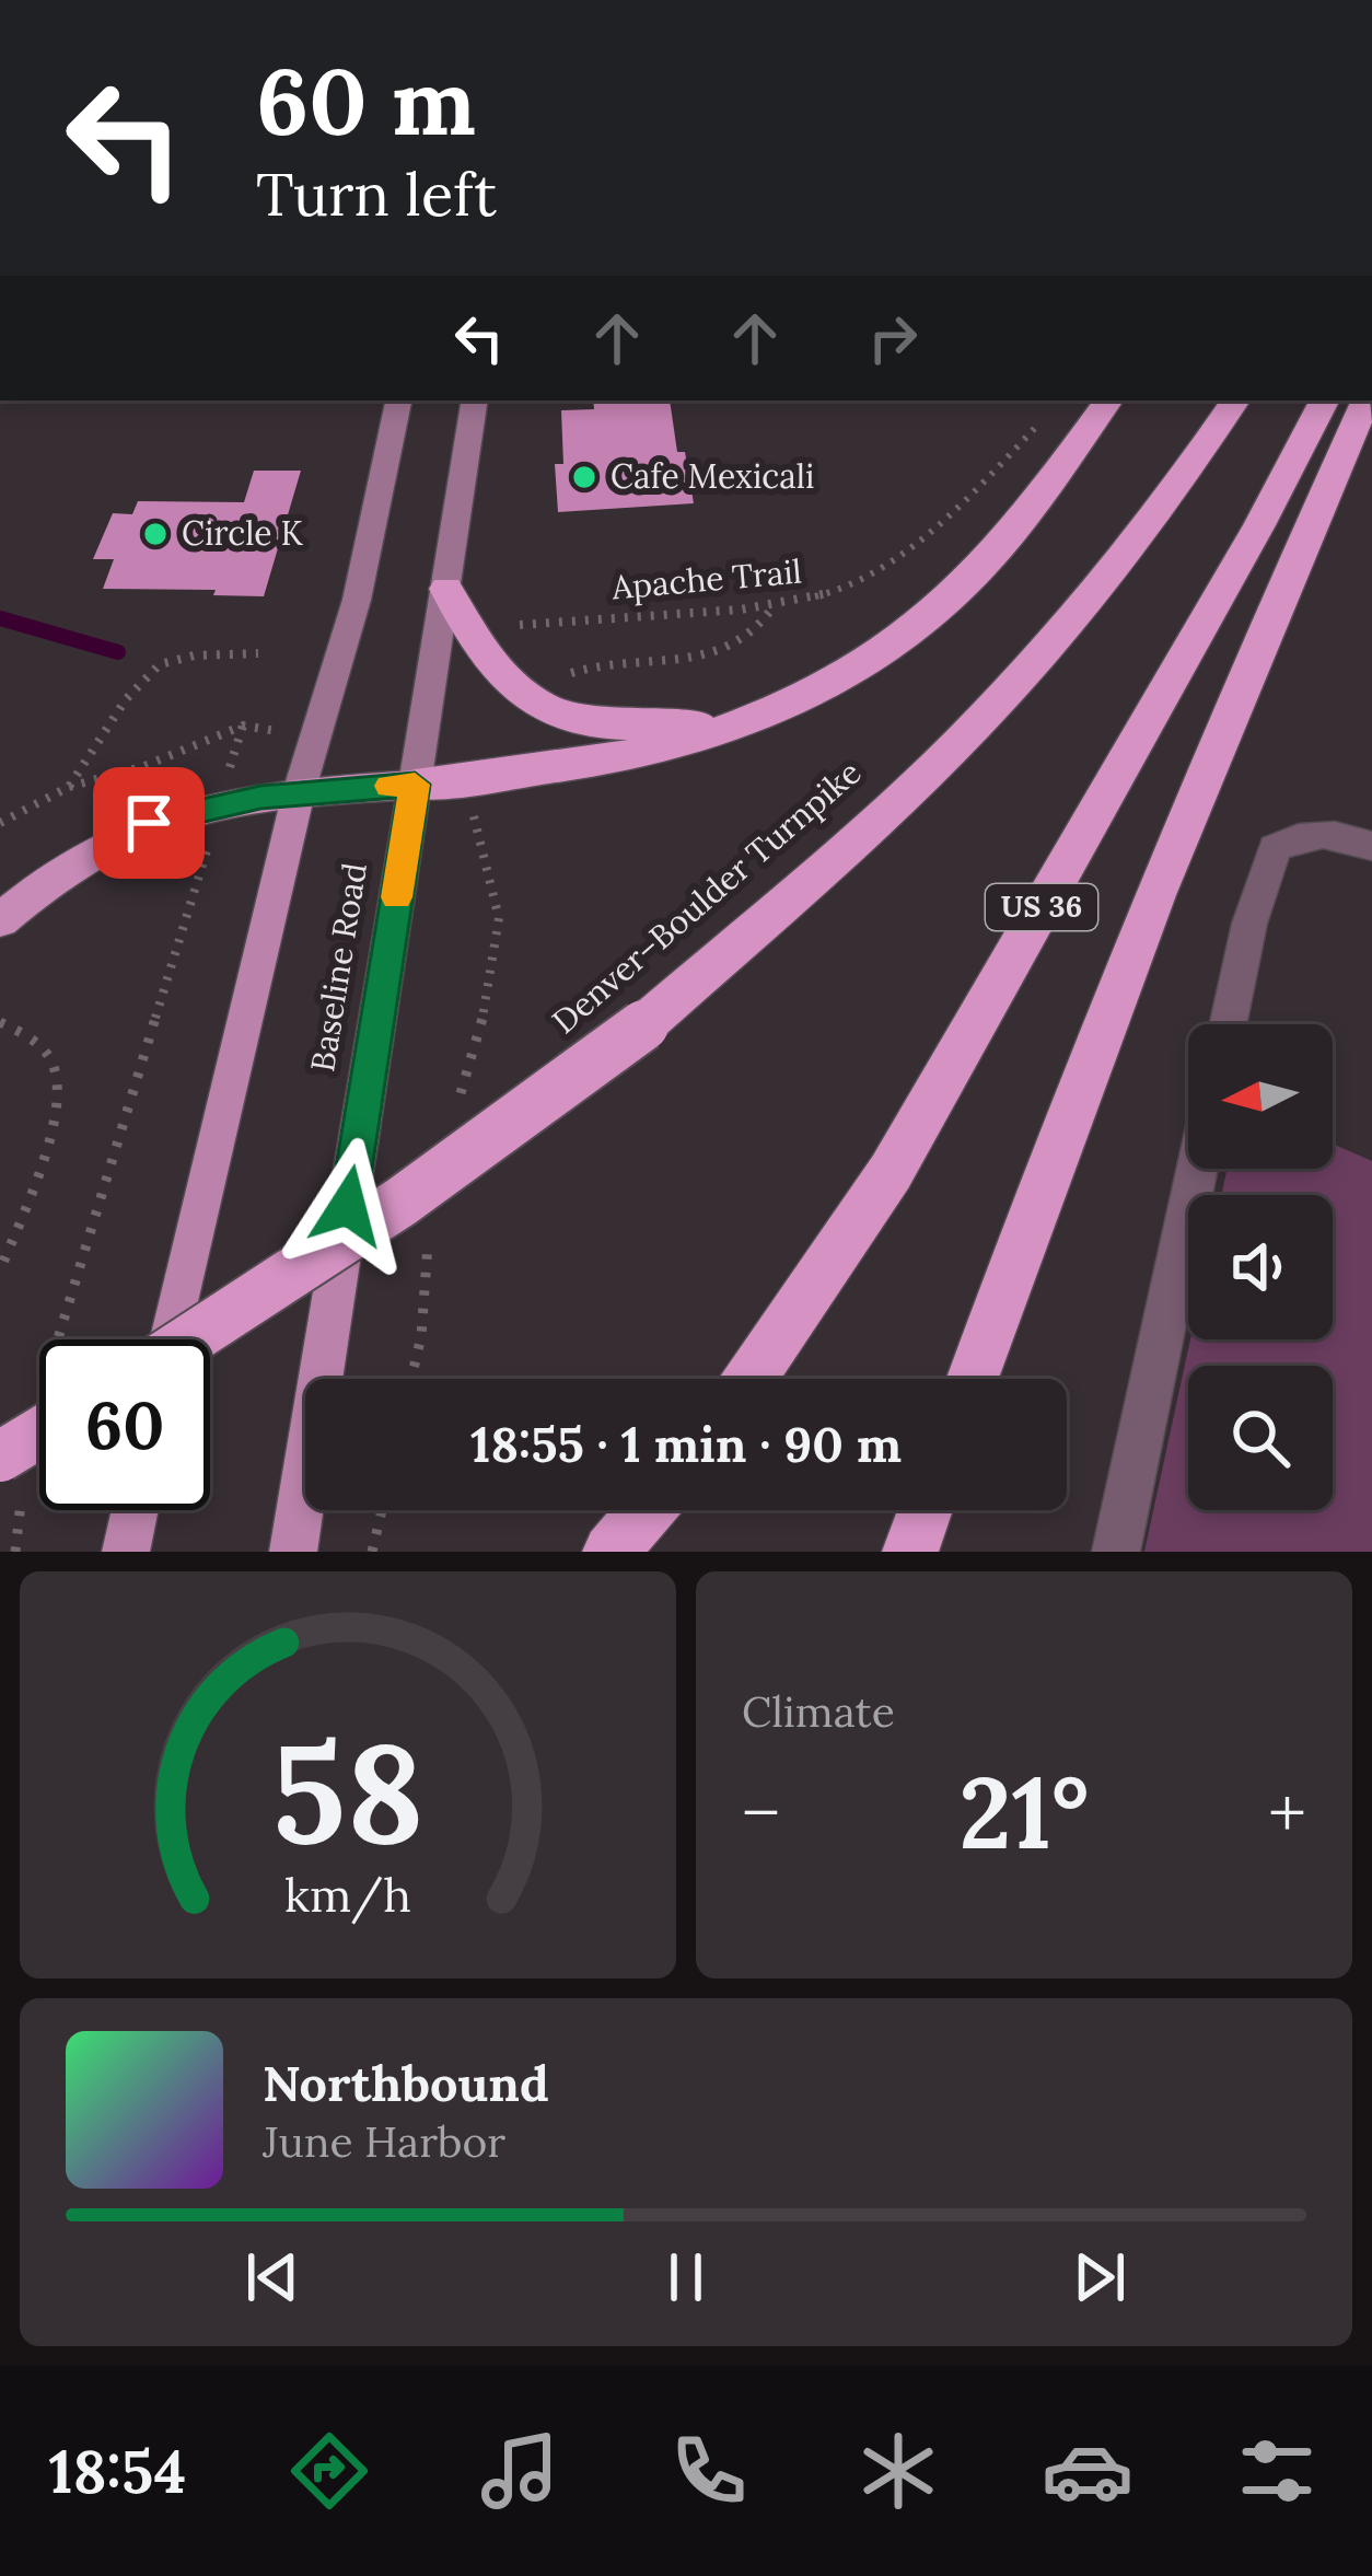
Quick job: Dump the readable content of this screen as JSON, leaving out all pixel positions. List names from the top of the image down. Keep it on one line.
{"streets":{"highway":["Denver–Boulder Turnpike","US 36"],"main road":["Baseline Road"],"path":["Apache Trail"]},"places":["Cafe Mexicali","Circle K"],"north":"left","page":{"turn":["60 m","Turn left"],"limit":"60","trip":"18:55 · 1 min · 90 m","tile":"Climate","heat":["−","21°","+"],"song":["Northbound","June Harbor"],"tabs":"18:54","gauge":["58","km/h"]}}
